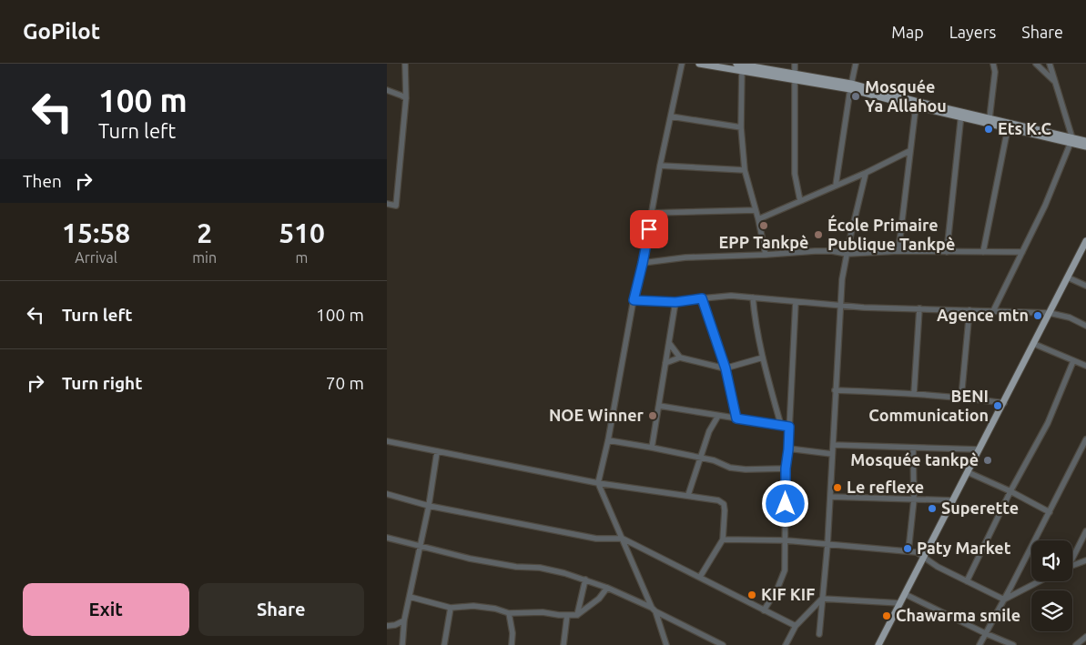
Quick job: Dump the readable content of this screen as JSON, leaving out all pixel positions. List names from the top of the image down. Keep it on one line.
{"places":["Mosquée Ya Allahou","Ets K.C","EPP Tankpè","École Primaire Publique Tankpè","Agence mtn","BENI Communication","NOE Winner","Mosquée tankpè","Le reflexe","Superette","Paty Market","KIF KIF","Chawarma smile"],"page":{"header":"GoPilot","nav":["Map","Layers","Share"],"turn":["100 m","Turn left"],"then":"Then","eta":["15:58","Arrival","2","min","510","m"],"list":[{"name":"Turn left","value":"100 m"},{"name":"Turn right","value":"70 m"}],"buttons":["Exit","Share"]}}
